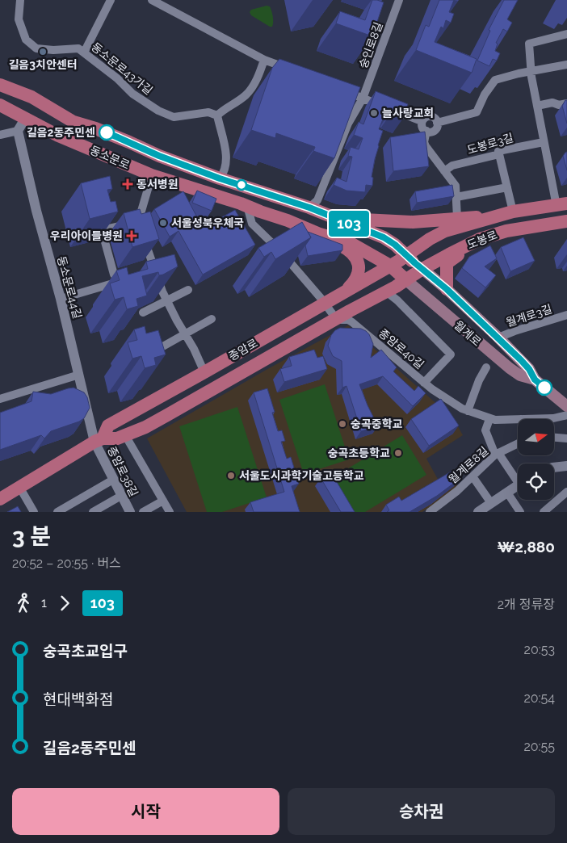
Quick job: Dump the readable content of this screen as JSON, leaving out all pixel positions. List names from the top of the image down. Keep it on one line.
{"streets":{"main road":["동소문로","도봉로","월계로","종암로"],"street":["숭인로8길","동소문로43가길","도봉로3길","동소문로44길","월계로3길","종암로40길","월계로8길","종암로38길"]},"crossings":[["숭인로8길","동소문로"],["동소문로","도봉로"],["동소문로","월계로"],["동소문로","종암로"],["도봉로","월계로"],["도봉로","종암로"],["동소문로44길","종암로"],["동소문로44길","종암로38길"],["월계로3길","월계로"],["월계로","종암로"],["종암로40길","종암로"],["종암로","종암로38길"]],"places":{"other":["길음3치안센터","늘사랑교회","길음2동주민센","서울성북우체국","숭곡중학교","숭곡초등학교","서울도시과학기술고등학교"],"health":["동서병원","우리아이들병원"]},"lines":["bus line 103"],"north":"right","page":{"on_map":"103","heading":["3 분","20:52 – 20:55 · 버스","₩2,880"],"legs":["1","103","2개 정류장"],"list":[{"name":"숭곡초교입구","value":"20:53"},{"name":"현대백화점","value":"20:54"},{"name":"길음2동주민센","value":"20:55"}],"buttons":["시작","승차권"]}}
